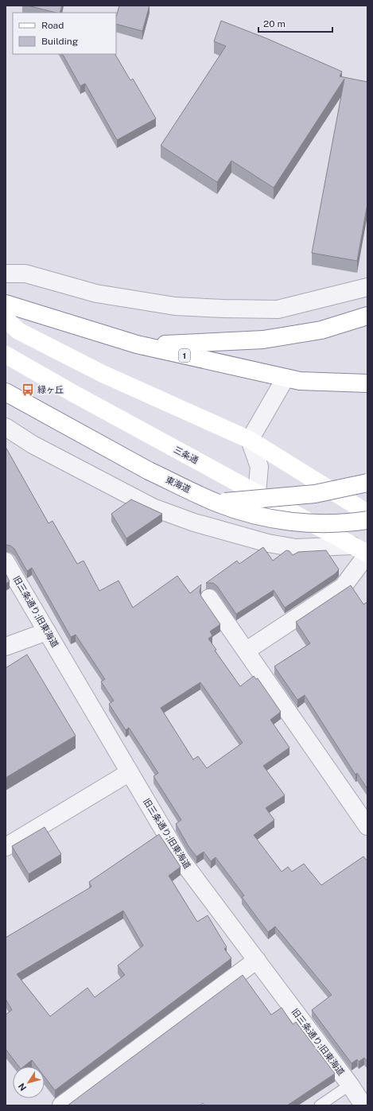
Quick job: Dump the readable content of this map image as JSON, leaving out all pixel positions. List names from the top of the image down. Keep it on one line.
{"streets":{"main road":["1","三条通","東海道"],"street":["旧三条通り;旧東海道"]},"places":{"bus stop":["緑ヶ丘"]},"legend":["Road","Building"],"scale_bar":"20 m","north":"bottom left"}
